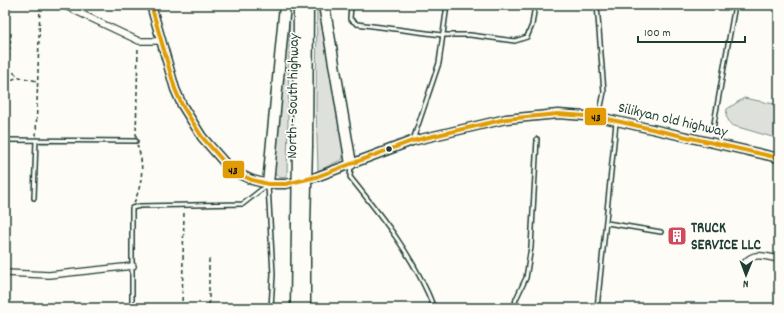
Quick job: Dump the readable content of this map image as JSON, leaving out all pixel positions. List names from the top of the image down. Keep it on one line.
{"streets":{"highway":["North - South highway"],"street":["Silikyan old highway"]},"places":{"building":["TRUCK SERVICE LLC"]},"lines":["transit line 43"],"scale_bar":"100 m","north":"bottom"}
